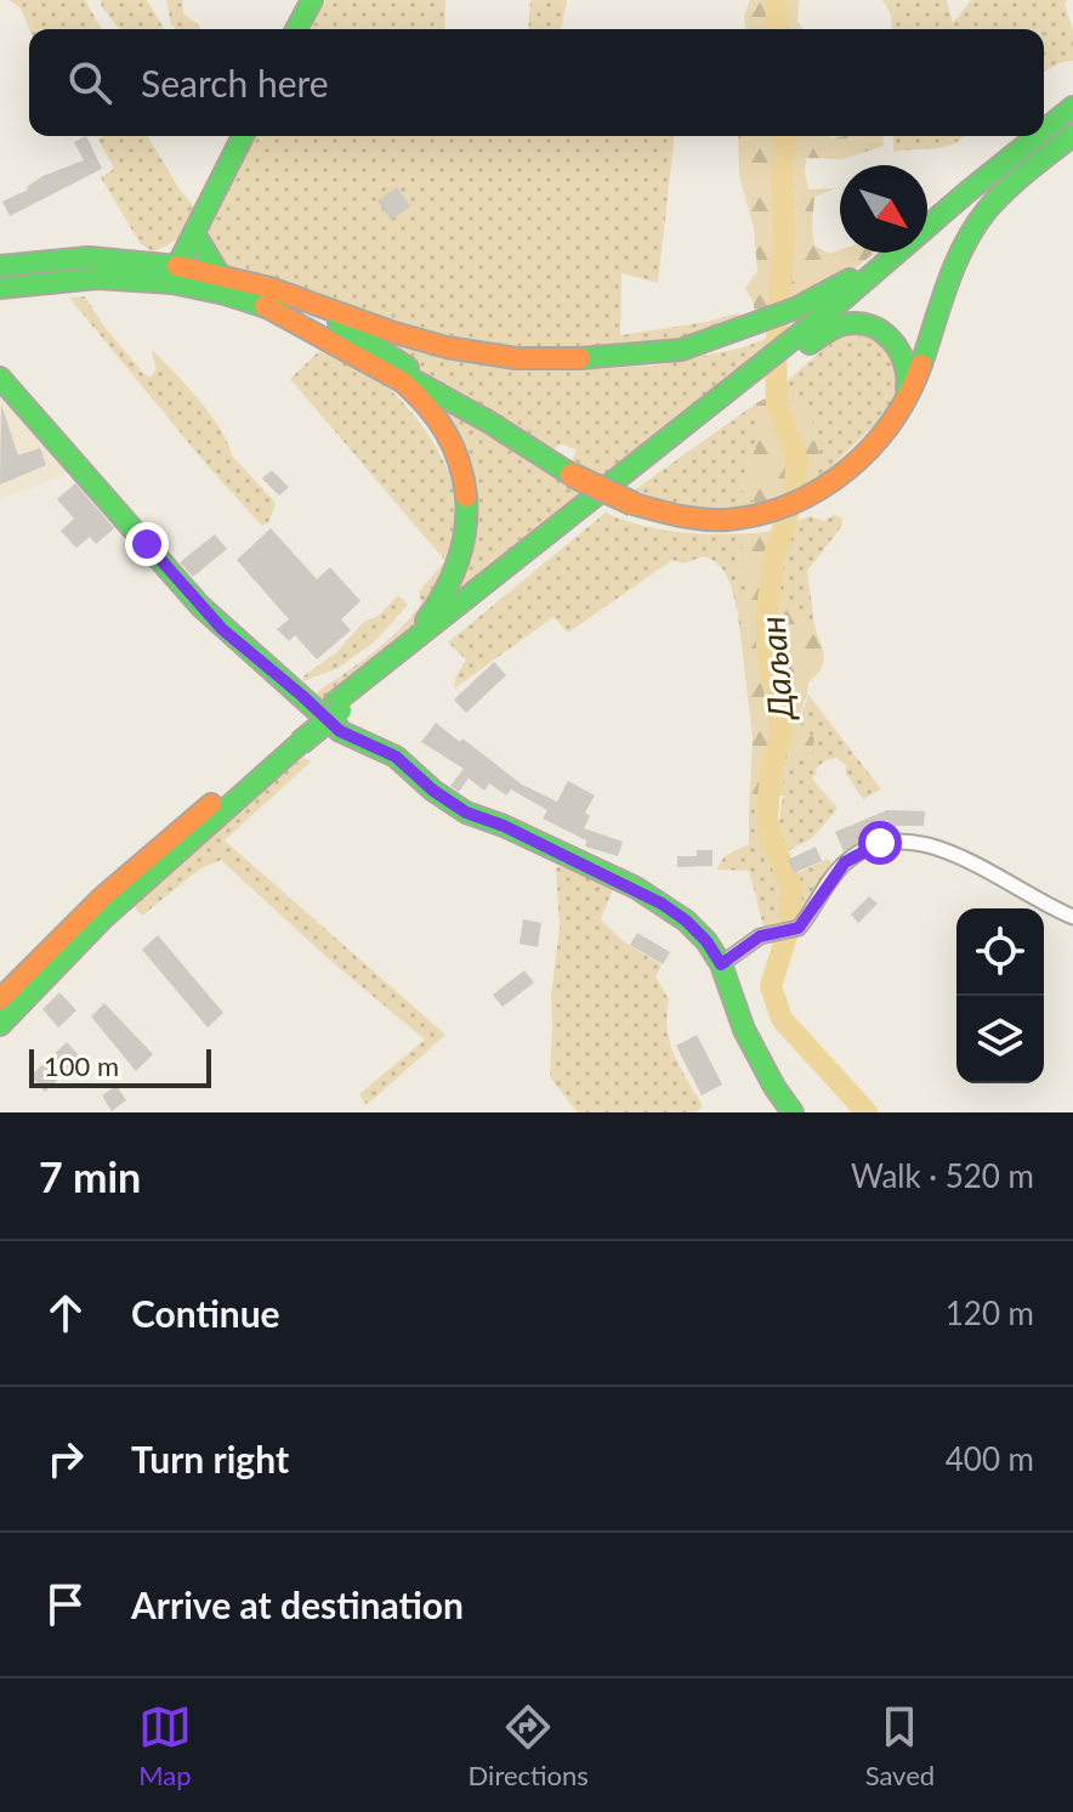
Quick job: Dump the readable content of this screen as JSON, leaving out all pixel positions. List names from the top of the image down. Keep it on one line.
{"water":["Даљан"],"scale_bar":"100 m","north":"bottom right","page":{"search":"Search here","scale":"100 m","heading":["7 min","Walk · 520 m"],"list":[["Continue","120 m"],["Turn right","400 m"],"Arrive at destination"],"nav":["Map","Directions","Saved"]}}
